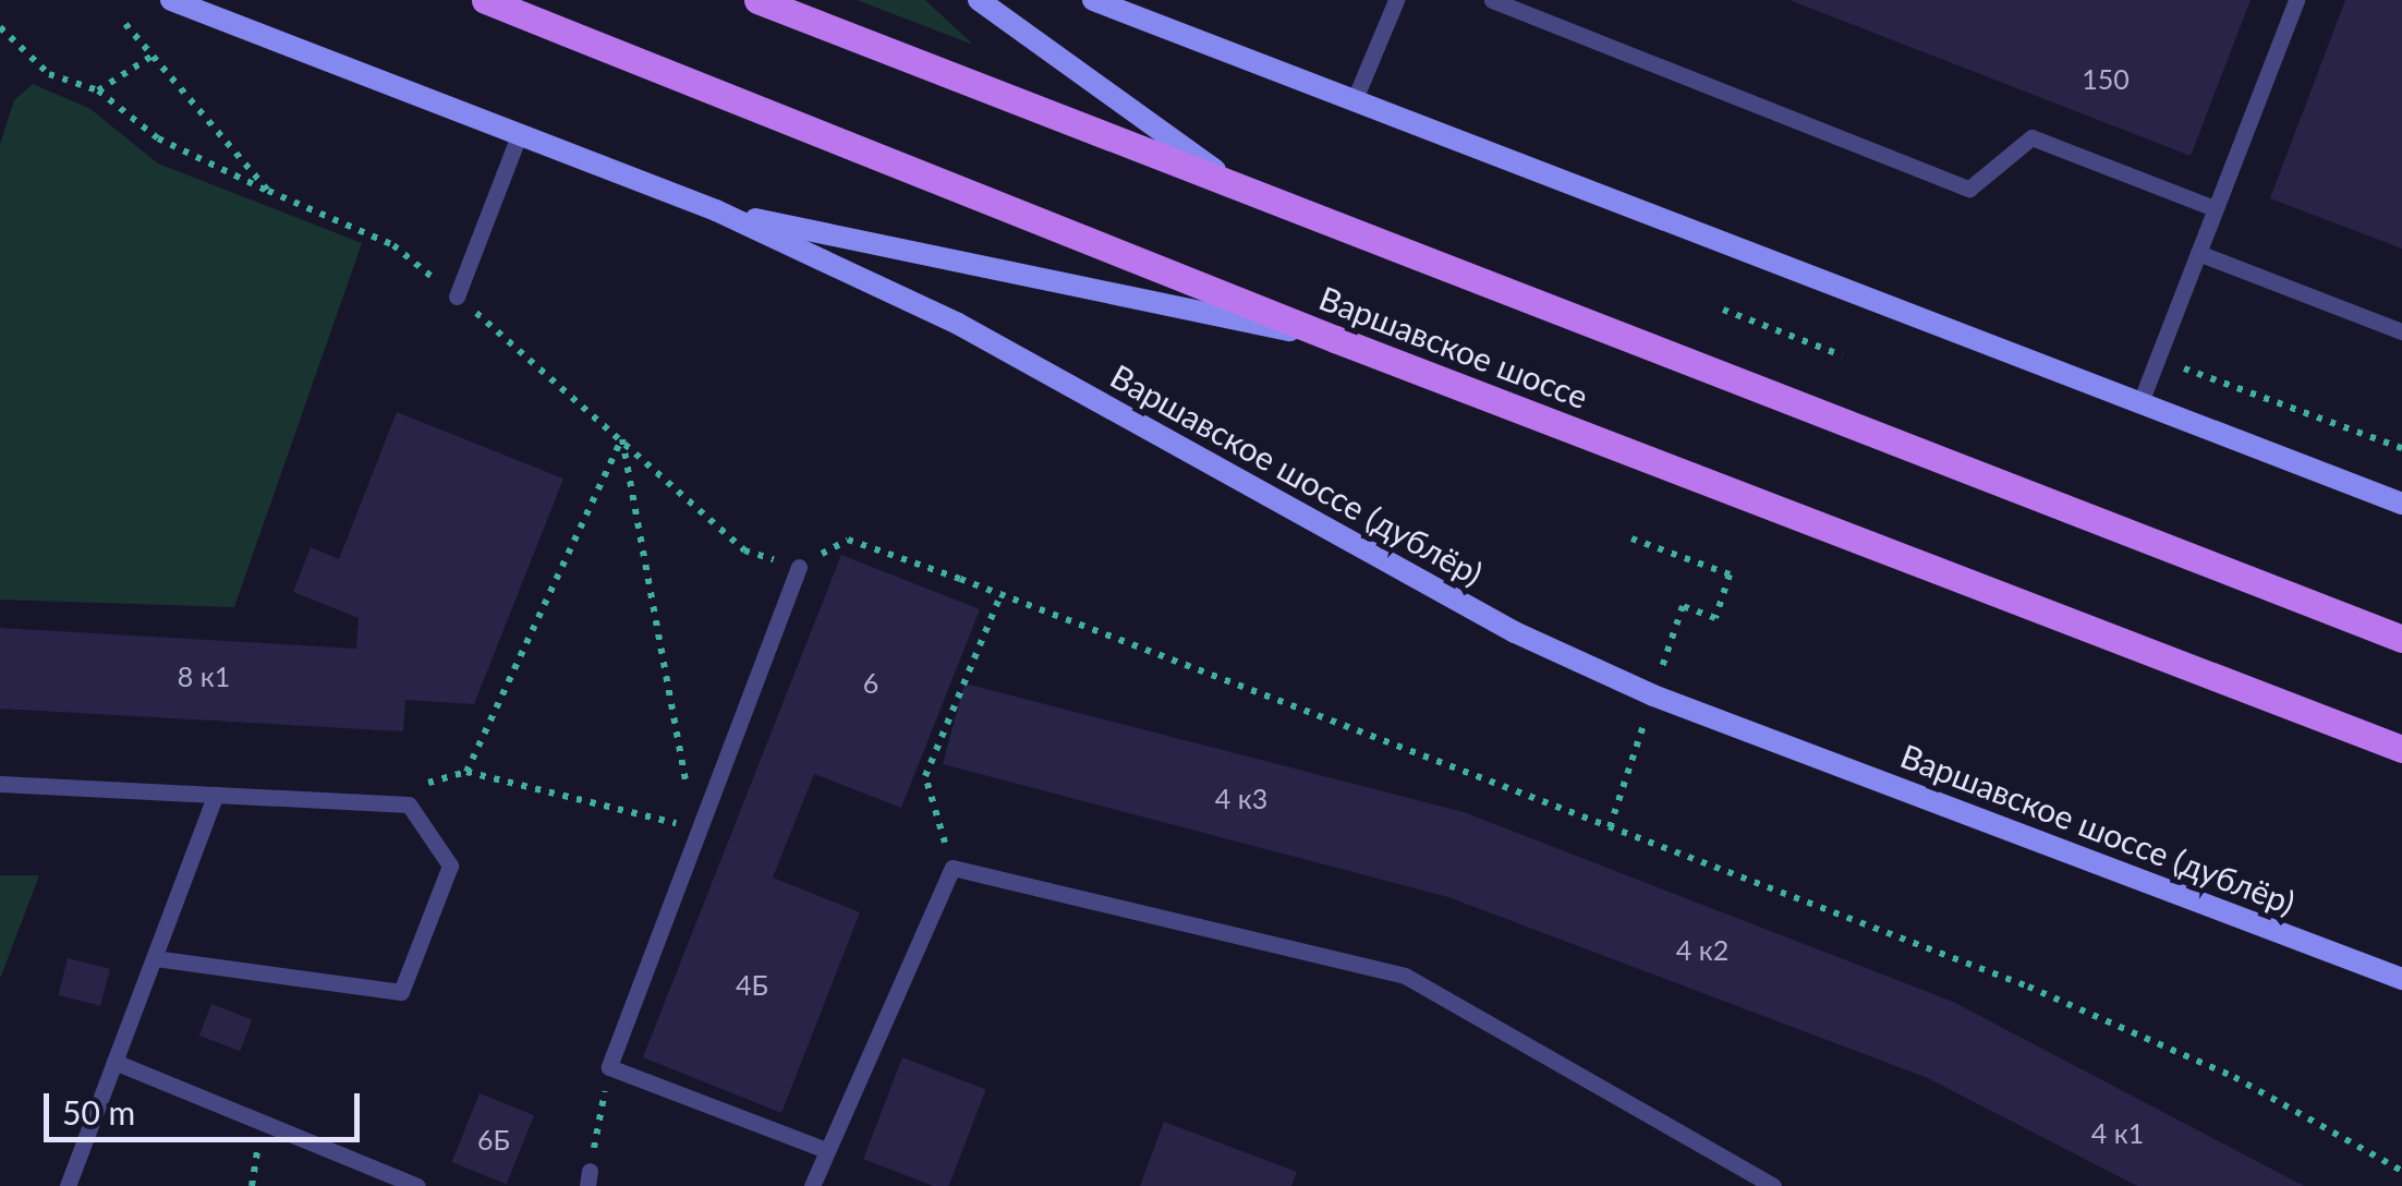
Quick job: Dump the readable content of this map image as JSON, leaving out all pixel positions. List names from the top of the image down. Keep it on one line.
{"streets":{"main road":["Варшавское шоссе","Варшавское шоссе (дублёр)"]},"house_numbers":["150","8 к1","6","4 к3","4 к2","4Б","4 к1","6Б"],"scale_bar":"50 m"}
